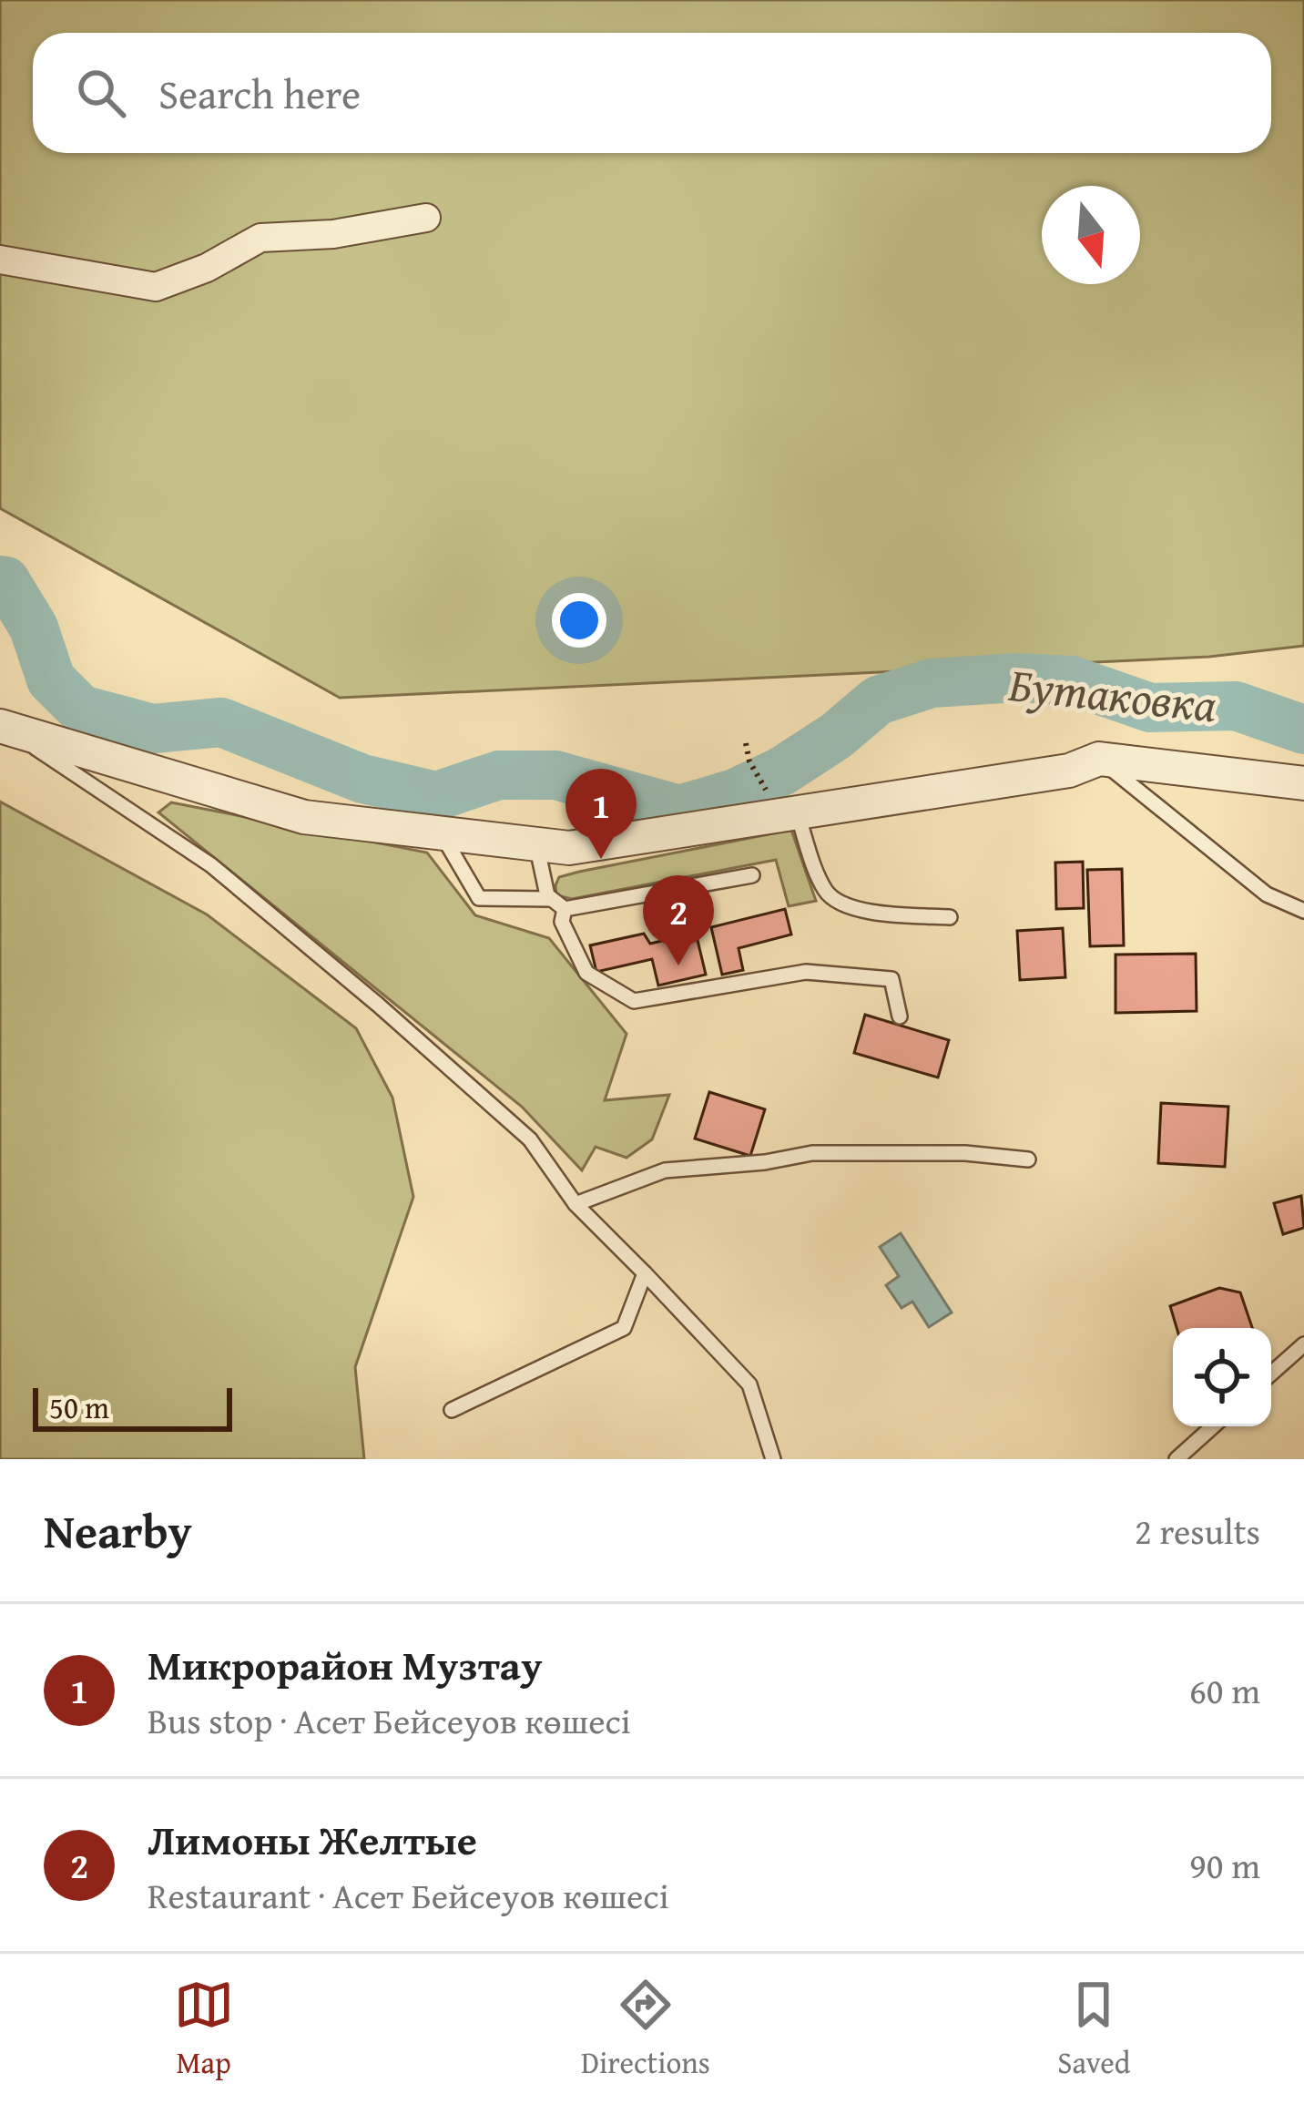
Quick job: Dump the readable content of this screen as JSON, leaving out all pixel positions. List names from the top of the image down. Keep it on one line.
{"water":["Бутаковка"],"scale_bar":"50 m","north":"bottom","page":{"search":"Search here","pins":["1","2"],"scale":"50 m","heading":["Nearby","2 results"],"list":[{"mark":"1","name":"Микрорайон Музтау","note":"Bus stop · Асет Бейсеуов көшесі","value":"60 m"},{"mark":"2","name":"Лимоны Желтые","note":"Restaurant · Асет Бейсеуов көшесі","value":"90 m"}],"nav":["Map","Directions","Saved"]}}
